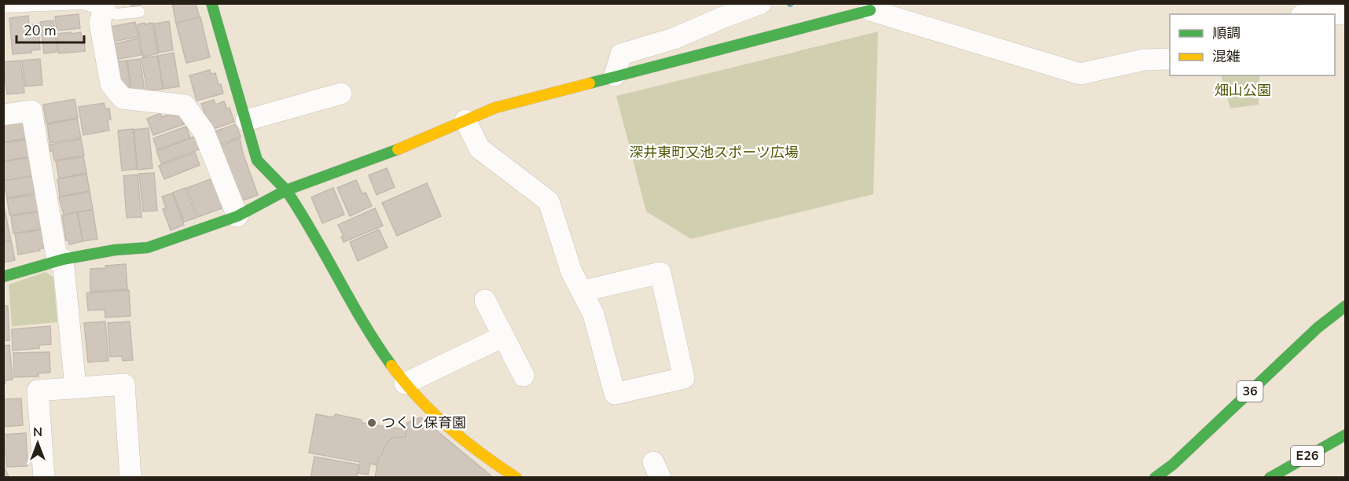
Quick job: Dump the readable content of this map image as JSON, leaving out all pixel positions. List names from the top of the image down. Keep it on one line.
{"streets":{"main road":["36","E26"]},"parks":["畑山公園","深井東町又池スポーツ広場"],"places":["つくし保育園"],"legend":["順調","混雑"],"scale_bar":"20 m","north":"top"}
